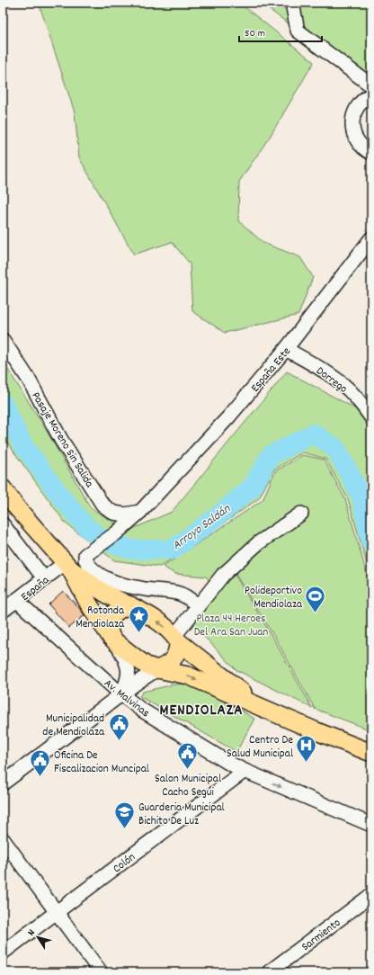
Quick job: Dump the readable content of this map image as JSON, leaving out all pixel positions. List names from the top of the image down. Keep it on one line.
{"streets":{"street":["España Este","Dorrego","Pasaje Moreno Sin Salida","España","Av. Malvinas","Colón","Sarmiento"]},"crossings":[["España Este","Dorrego"],["España Este","Pasaje Moreno Sin Salida"],["España","Av. Malvinas"],["Av. Malvinas","Colón"]],"districts":["MENDIOLAZA"],"water":["Arroyo Saldán"],"parks":["Plaza 44 Heroes Del Ara San Juan"],"places":{"sports":["Polideportivo Mendiolaza"],"place":["Rotonda Mendiolaza"],"public building":["Municipalidad de Mendiolaza","Salon Municipal Cacho Segui","Oficina De Fiscalizacion Muncipal"],"hospital":["Centro De Salud Municipal"],"school or university":["Guarderia Municipal Bichito De Luz"]},"scale_bar":"50 m","north":"top left"}
